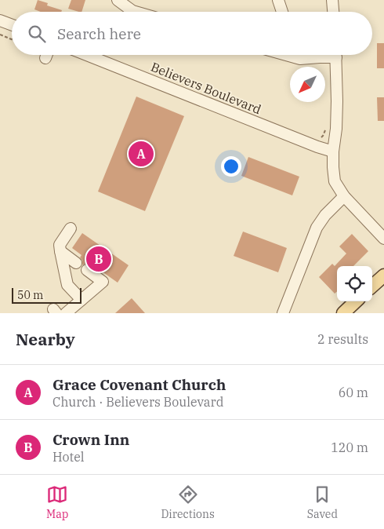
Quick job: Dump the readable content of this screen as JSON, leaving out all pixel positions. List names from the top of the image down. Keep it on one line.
{"streets":{"street":["Believers Boulevard"]},"scale_bar":"50 m","north":"bottom left","page":{"search":"Search here","pins":["A","B"],"scale":"50 m","heading":["Nearby","2 results"],"list":[{"mark":"A","name":"Grace Covenant Church","note":"Church · Believers Boulevard","value":"60 m"},{"mark":"B","name":"Crown Inn","note":"Hotel","value":"120 m"}],"nav":["Map","Directions","Saved"]}}
